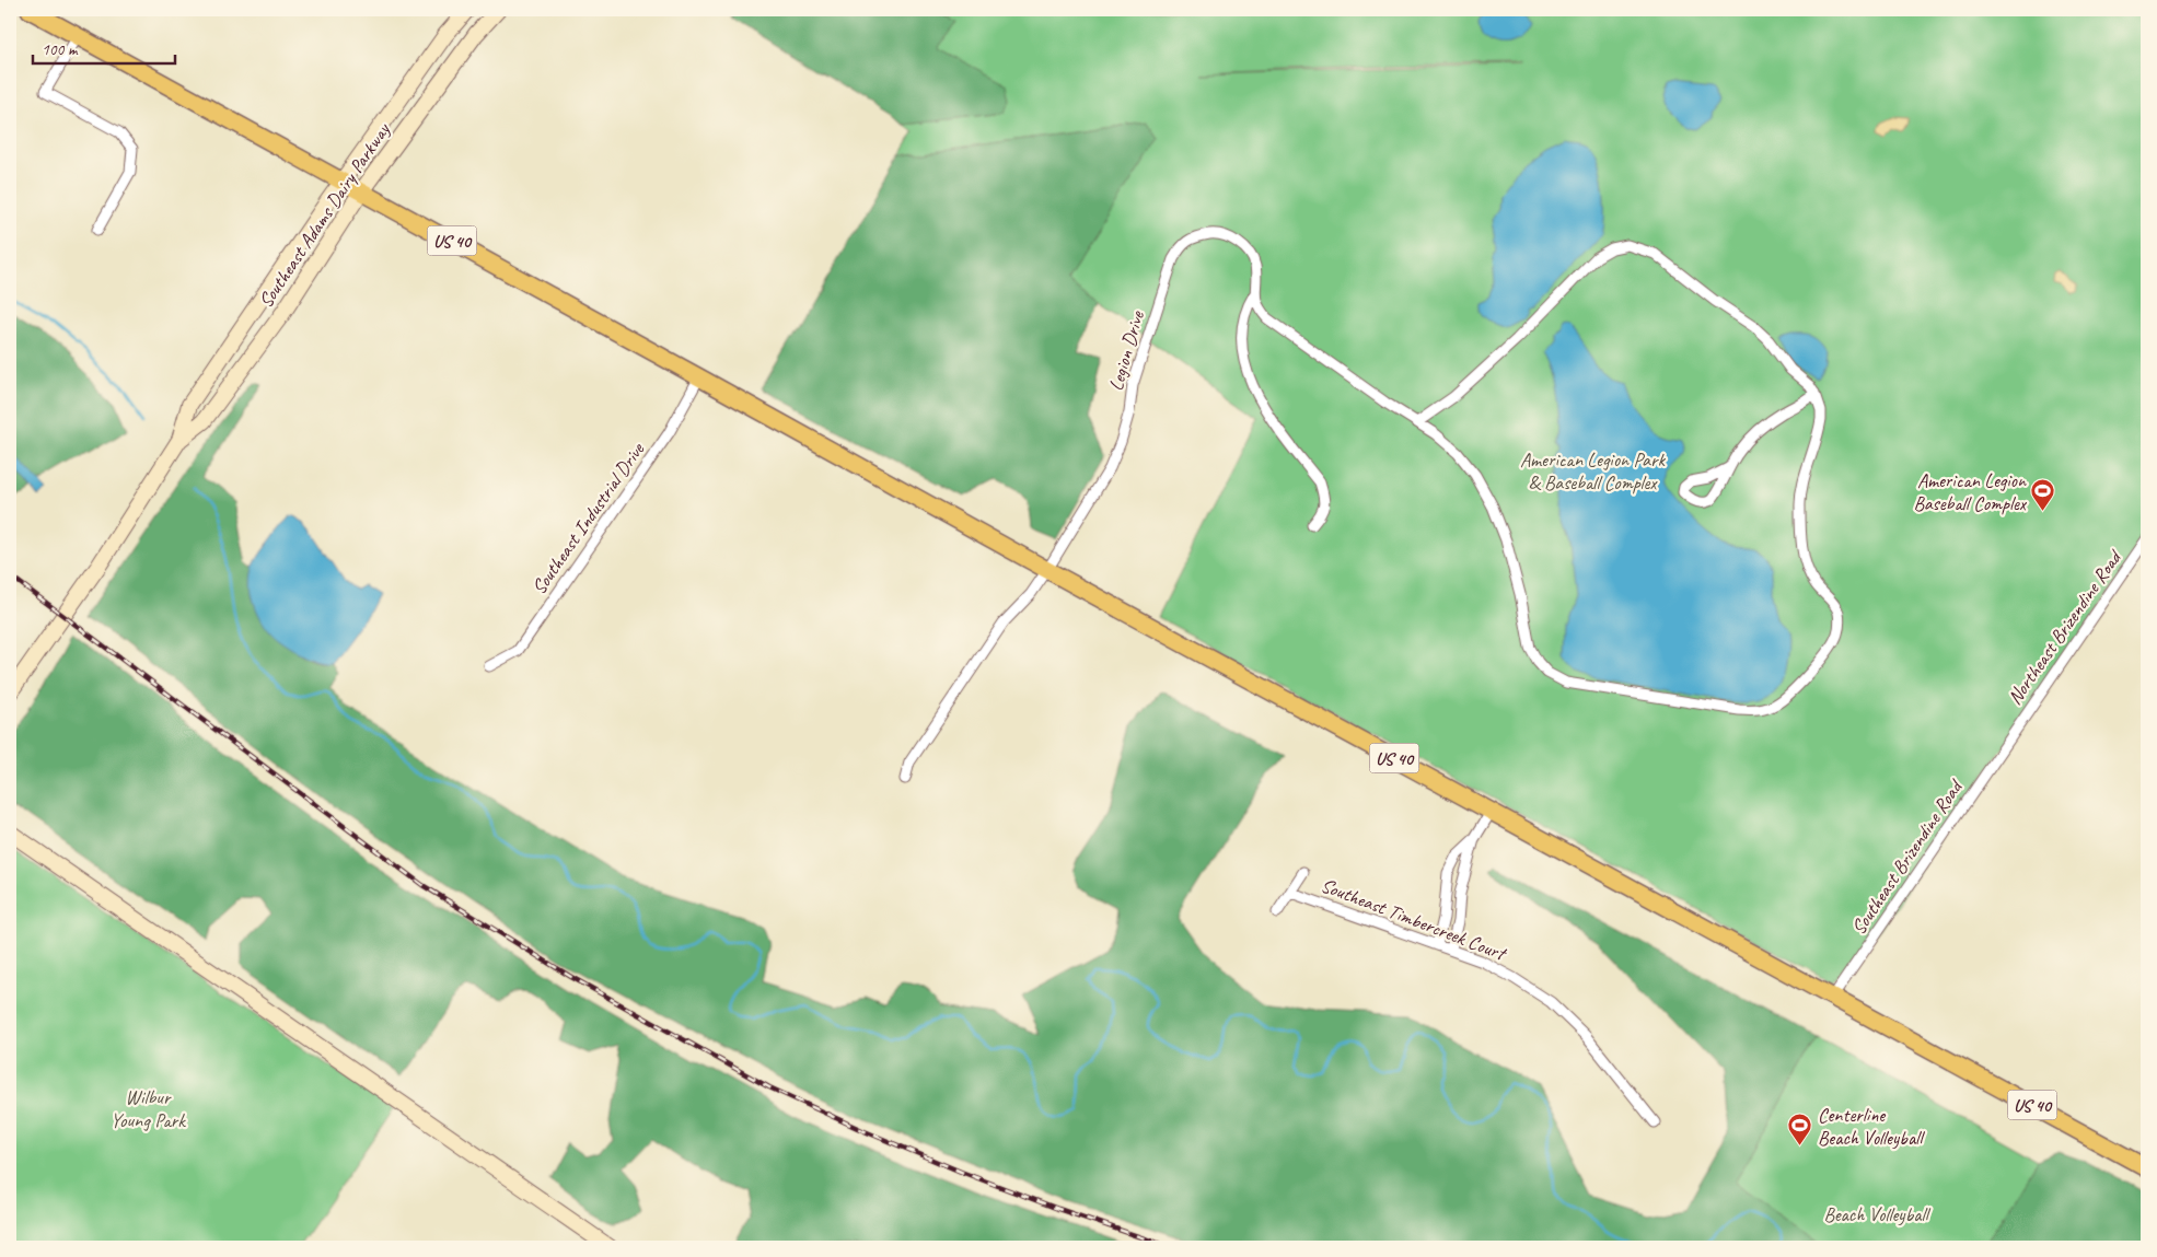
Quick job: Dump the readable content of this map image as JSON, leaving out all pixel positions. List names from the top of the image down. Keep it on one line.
{"streets":{"main road":["Southeast Adams Dairy Parkway","US 40"],"street":["Legion Drive","Southeast Industrial Drive","Northeast Brizendine Road","Southeast Brizendine Road","Southeast Timbercreek Court"]},"crossings":[["Southeast Adams Dairy Parkway","US 40"],["US 40","Legion Drive"],["US 40","Southeast Industrial Drive"],["US 40","Southeast Brizendine Road"],["Northeast Brizendine Road","Southeast Brizendine Road"]],"parks":["American Legion Park & Baseball Complex","Wilbur Young Park","Beach Volleyball"],"places":{"sports":["American Legion Baseball Complex","Centerline Beach Volleyball"]},"scale_bar":"100 m"}
